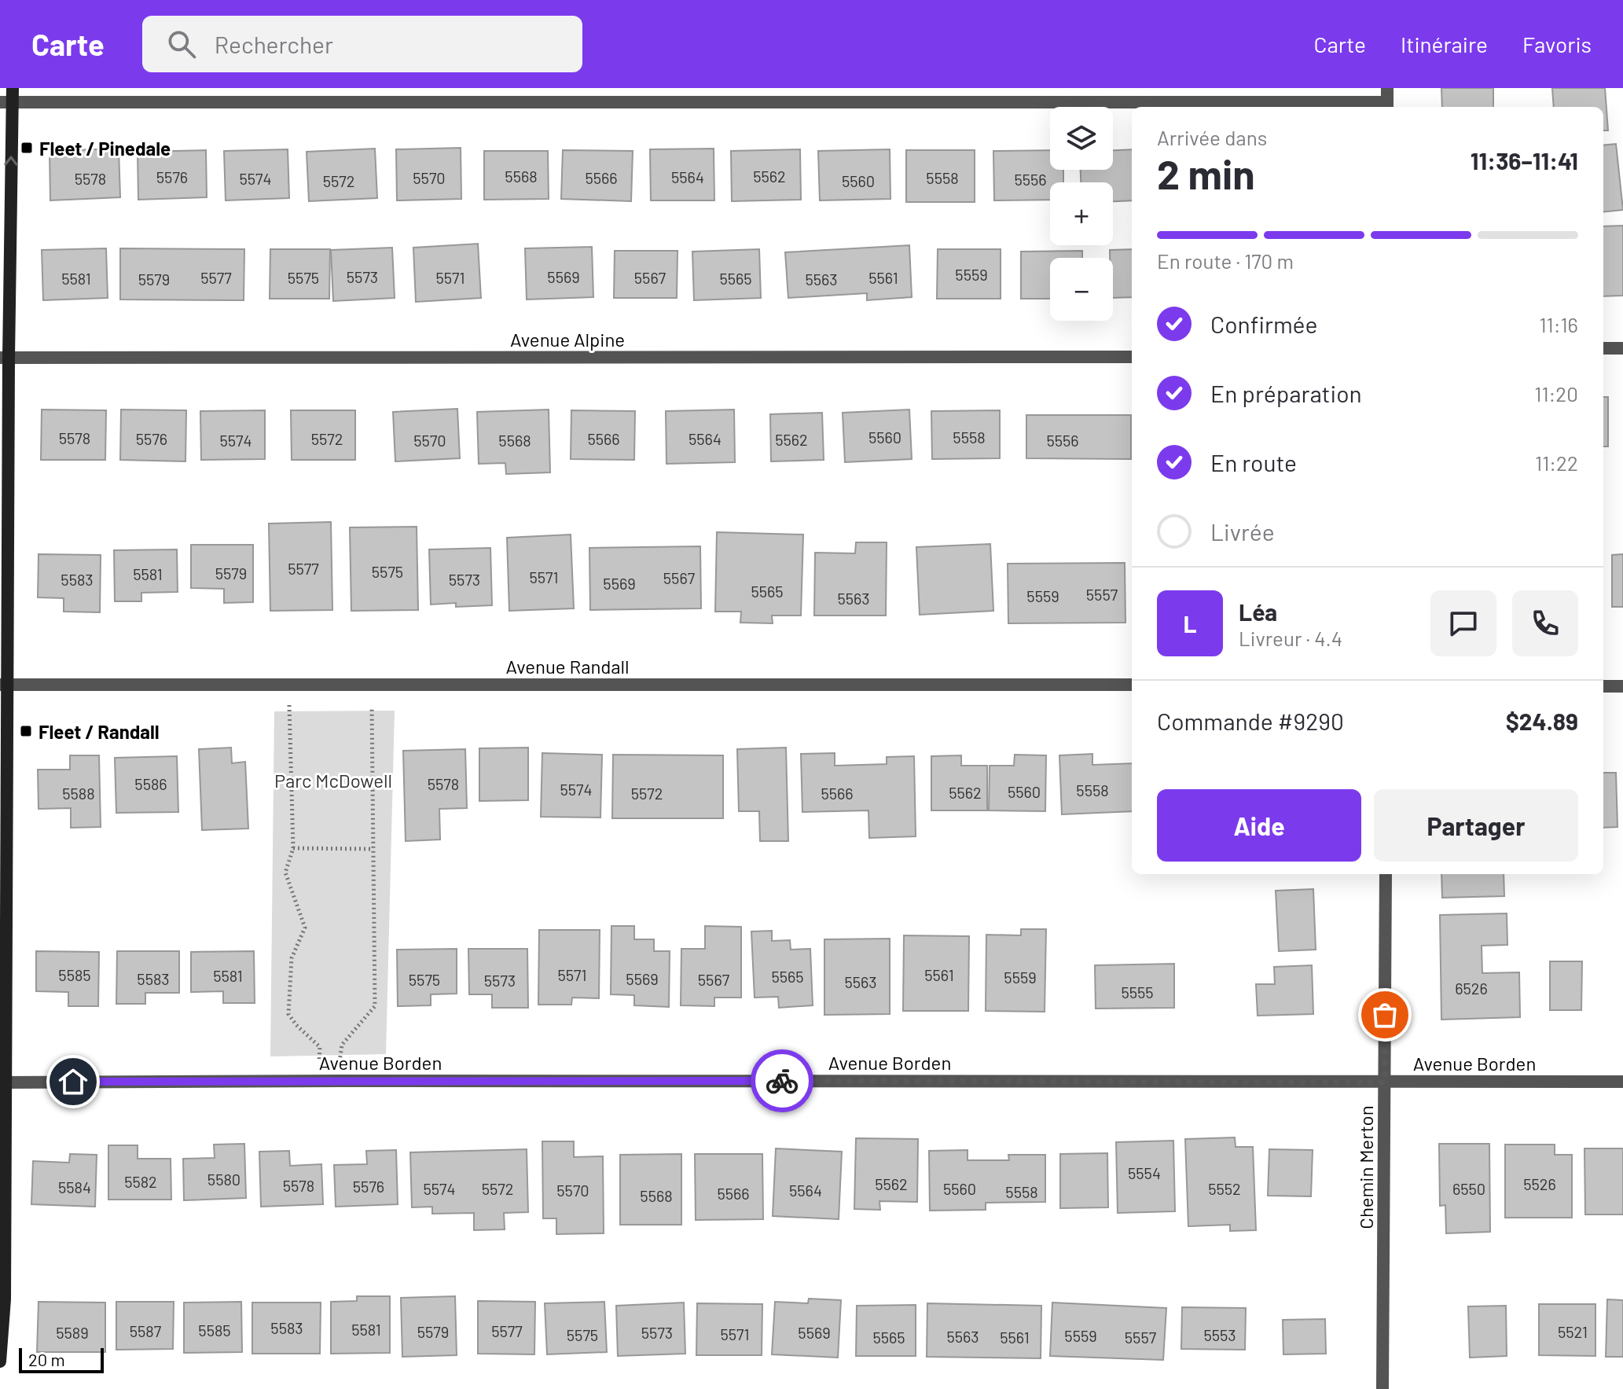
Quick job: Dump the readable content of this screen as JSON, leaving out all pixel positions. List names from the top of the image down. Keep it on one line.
{"streets":{"street":["Avenue Alpine","Avenue Randall","Avenue Borden","Chemin Merton"]},"crossings":[["Avenue Borden","Chemin Merton"]],"parks":["Parc McDowell"],"places":{"transit":["Fleet / Pinedale","Fleet / Randall"]},"house_numbers":["5568","5562","5576","5564","5570","5566","5558","5578","5574","5556","5572","5560","5559","5573","5569","5577","5575","5571","5567","5561","5581","5565","5579","5563","5560","5558","5578","5576","5572","5566","5564","5562","5574","5570","5568","5556","5577","5575","5579","5581","5571","5567","5583","5573","5569","5565","5557","5559","5563","5586","5578","5574","5558","5560","5562","5588","5572","5566","5585","5571","5561","5581","5565","5559","5583","5569","5575","5567","5573","5563","6526","5555","5554","5580","5582","5562","5526","5578","5576","5584","5574","5572","5560","5552","6550","5570","5564","5558","5566","5568","5583","5581","5585","5587","5577","5579","5521","5589","5573","5569","5571","5575","5553","5559","5563","5565","5561","5557"],"scale_bar":"20 m","page":{"header":"Carte","search":"Rechercher","nav":["Carte","Itinéraire","Favoris"],"map_buttons":["+","−"],"heading":["2 min","Arrivée dans","11:36–11:41"],"panel":["Léa","Livreur · 4.4","Commande #9290","$24.89"],"bar":"En route · 170 m","list":[["Confirmée","11:16"],["En préparation","11:20"],["En route","11:22"],"Livrée"],"round":"L","buttons":["Aide","Partager"],"scale":"20 m"}}
